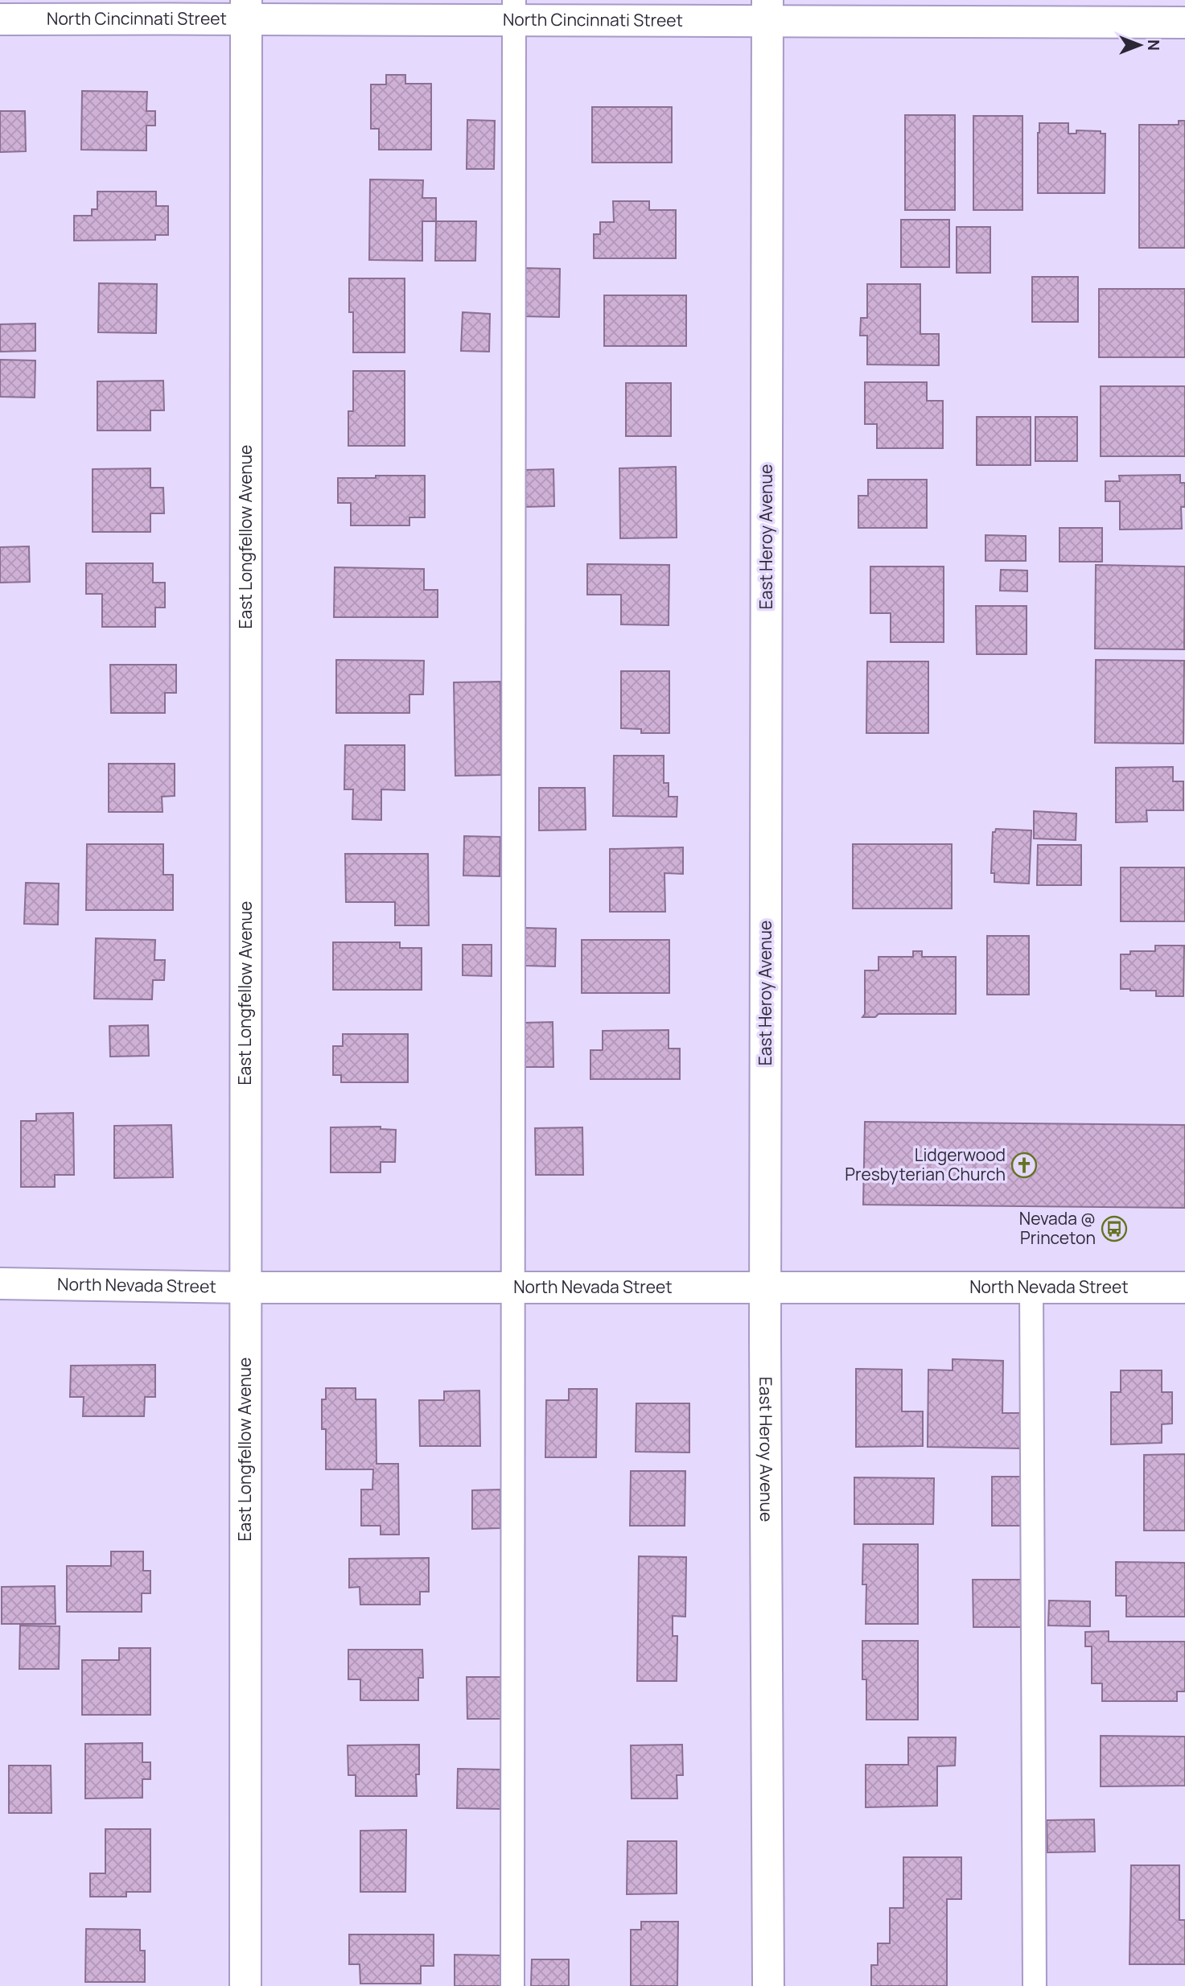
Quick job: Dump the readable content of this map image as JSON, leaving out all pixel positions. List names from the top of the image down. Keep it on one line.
{"streets":{"street":["North Cincinnati Street","East Longfellow Avenue","East Heroy Avenue","North Nevada Street"]},"crossings":[["North Cincinnati Street","East Longfellow Avenue"],["North Cincinnati Street","East Heroy Avenue"],["East Longfellow Avenue","North Nevada Street"],["East Heroy Avenue","North Nevada Street"]],"places":{"church":["Lidgerwood Presbyterian Church"],"bus stop":["Nevada @ Princeton"]},"north":"right"}
